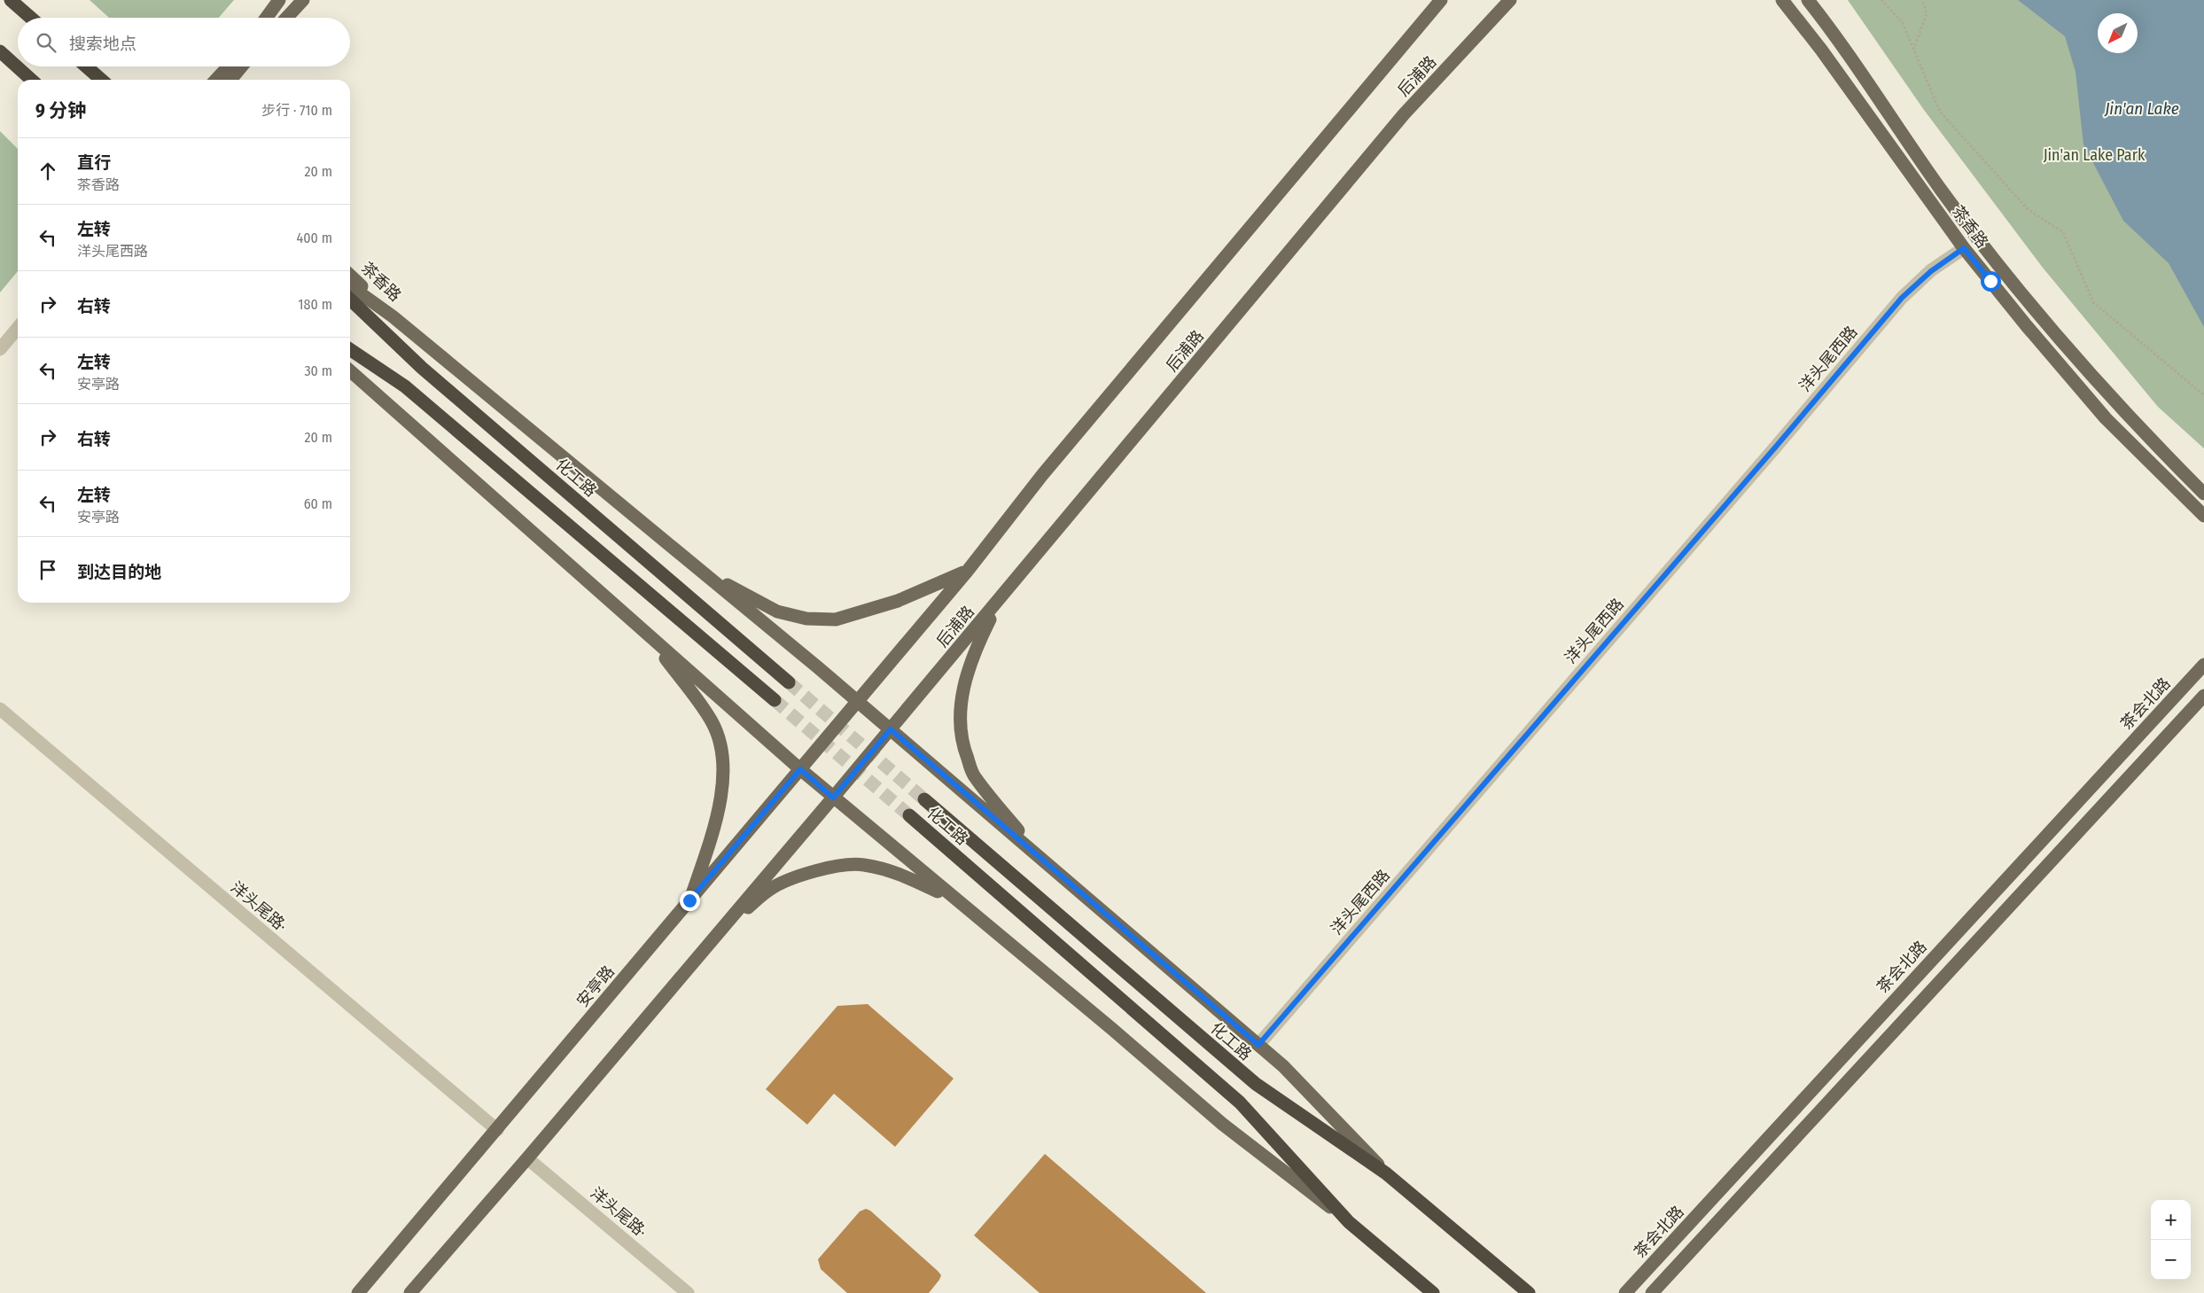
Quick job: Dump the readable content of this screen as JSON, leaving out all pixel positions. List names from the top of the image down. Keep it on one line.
{"streets":{"highway":["化工路"],"main road":["后浦路","茶香路","茶会北路","安亭路"],"street":["洋头尾西路","洋头尾路·"]},"crossings":[["后浦路","安亭路"],["茶香路","洋头尾西路"],["洋头尾路·","安亭路"]],"water":["Jin'an Lake"],"parks":["Jin'an Lake Park"],"north":"bottom left","page":{"search":"搜索地点","heading":["9 分钟","步行 · 710 m"],"list":[["直行","茶香路","20 m"],["左转","洋头尾西路","400 m"],["右转","180 m"],["左转","安亭路","30 m"],["右转","20 m"],["左转","安亭路","60 m"],"到达目的地"],"map_buttons":["+","−"]}}
